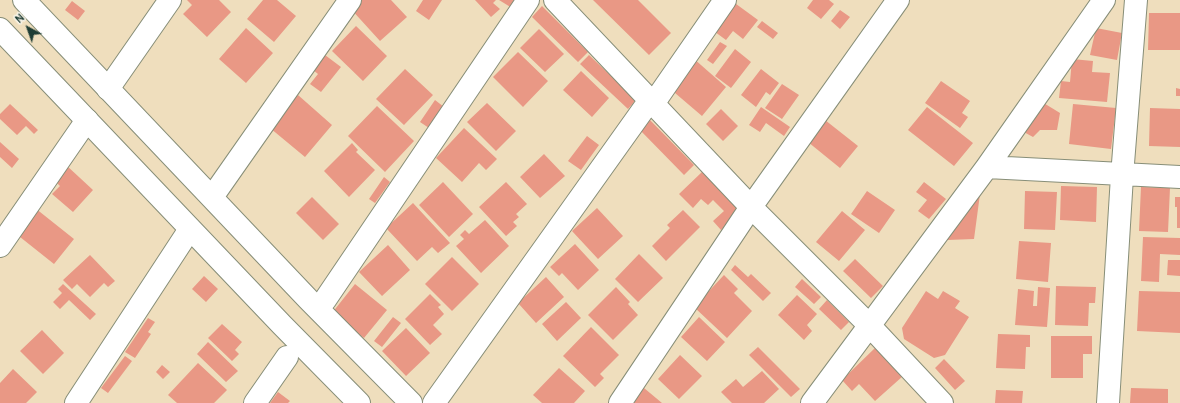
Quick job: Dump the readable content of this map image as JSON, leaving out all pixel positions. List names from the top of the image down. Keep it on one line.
{"north":"top left"}
